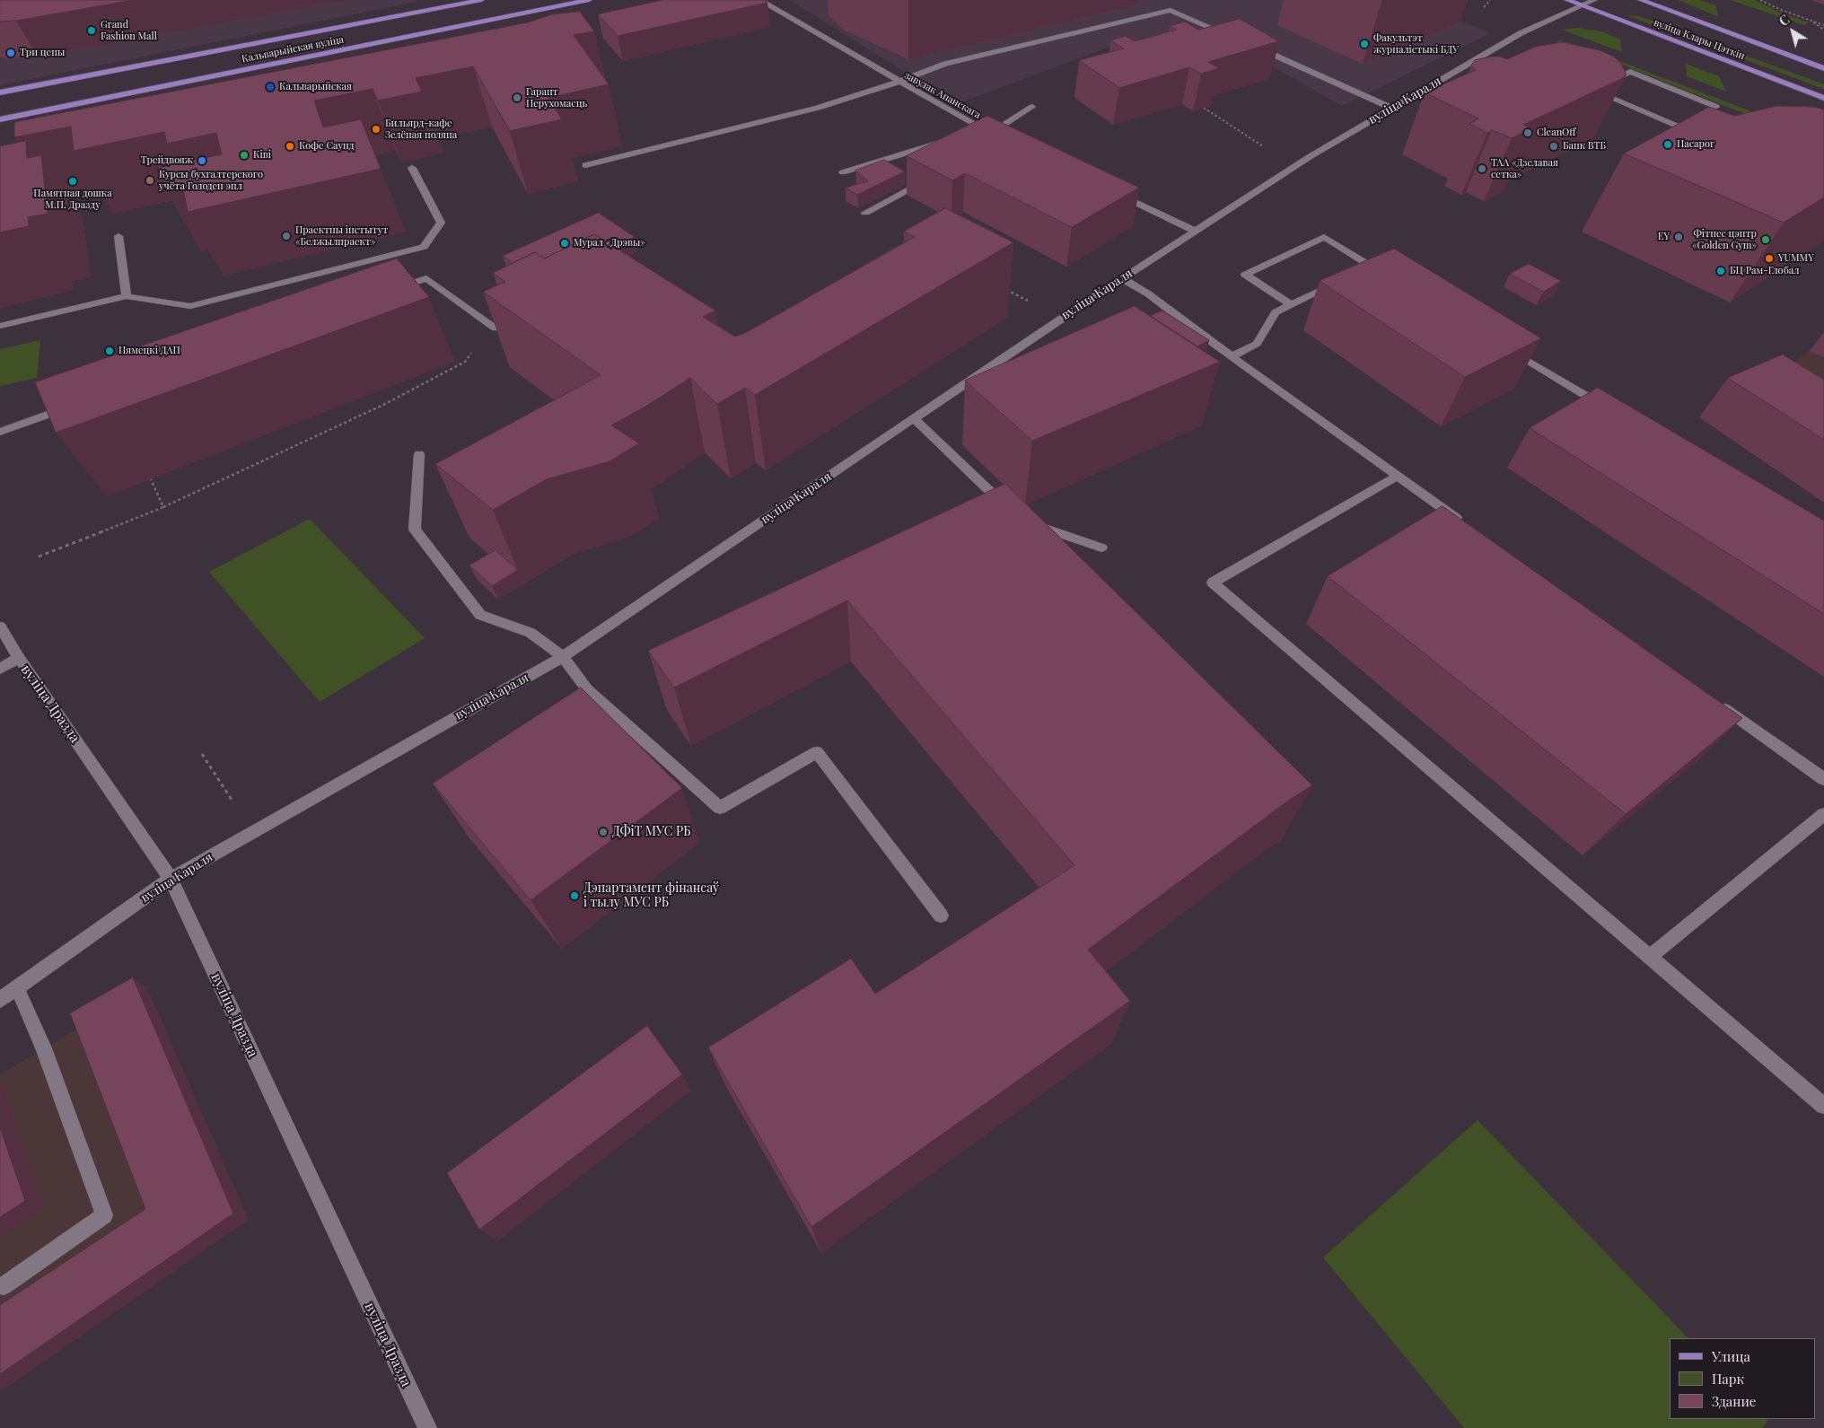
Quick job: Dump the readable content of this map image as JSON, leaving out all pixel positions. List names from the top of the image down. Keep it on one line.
{"streets":{"main road":["вуліца Клары Цэткін","Кальварыйская вуліца"],"street":["завулак Апанскага","вуліца Караля","вуліца Дразда"]},"crossings":[["вуліца Клары Цэткін","вуліца Караля"],["вуліца Караля","вуліца Дразда"]],"places":["Grand Fashion Mall","Факультэт журналістыкі БДУ","Три цены","Кальварыйская","Гарант Нерухомасць","Бильярд-кафе Зелёная поляна","CleanOff","Насарог","Кофе Саунд","Банк ВТБ","Ківі","Трейдвояж","ТАА «Дзелавая сетка»","Курсы бухгалтерского учёта Голоден эпл","Памятная дошка М.П. Дразду","Праектны інстытут «Белжылпраект»","EY","Фітнес цэнтр «Golden Gym»","Мурал «Дрэвы»","YUMMY","БЦ Рам-Глобал","Нямецкі ДАП","ДФіТ МУС РБ","Дэпартамент фінансаў і тылу МУС РБ"],"legend":["Улица","Парк","Здание"],"north":"top left"}
